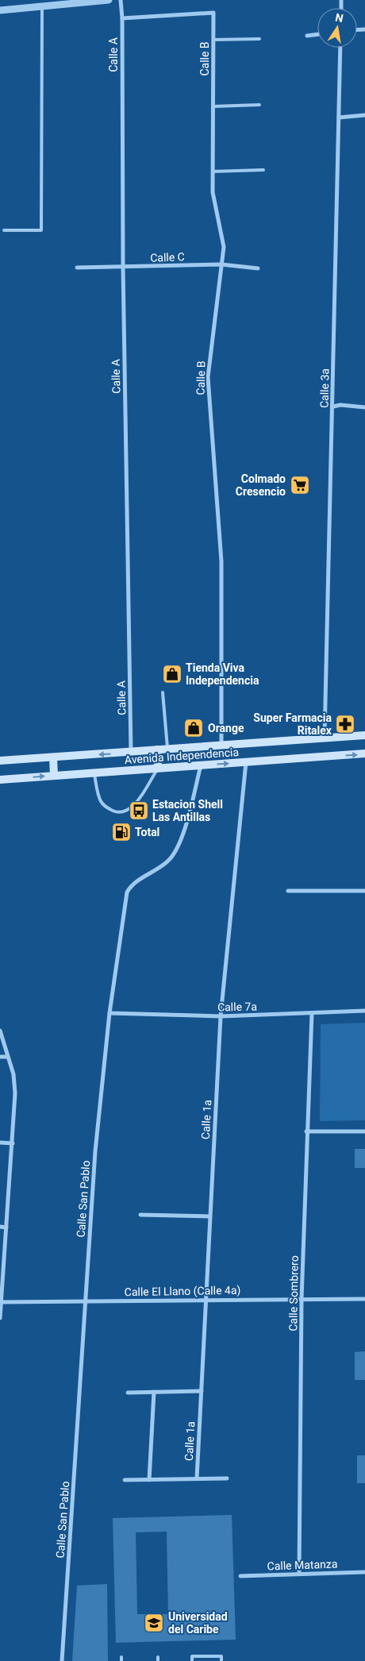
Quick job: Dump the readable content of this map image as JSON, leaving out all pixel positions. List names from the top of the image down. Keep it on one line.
{"streets":{"main road":["Avenida Independencia"],"street":["Calle A","Calle B","Calle C","Calle 3a","Calle 7a","Calle 1a","Calle San Pablo","Calle El Llano (Calle 4a)","Calle Sombrero","Calle Matanza"]},"crossings":[["Calle A","Calle B"],["Calle A","Calle C"],["Calle A","Avenida Independencia"],["Calle B","Calle C"],["Calle B","Avenida Independencia"],["Calle 3a","Avenida Independencia"],["Avenida Independencia","Calle 1a"],["Avenida Independencia","Calle San Pablo"],["Calle 7a","Calle 1a"],["Calle 7a","Calle San Pablo"],["Calle 7a","Calle Sombrero"],["Calle 1a","Calle El Llano (Calle 4a)"],["Calle San Pablo","Calle El Llano (Calle 4a)"],["Calle El Llano (Calle 4a)","Calle Sombrero"],["Calle Sombrero","Calle Matanza"]],"places":{"supermarket":["Colmado Cresencio"],"shop":["Tienda Viva Independencia","Orange"],"pharmacy":["Super Farmacia Ritalex"],"bus stop":["Estacion Shell Las Antillas"],"fuel station":["Total"],"school or university":["Universidad del Caribe"]},"north":"top"}
